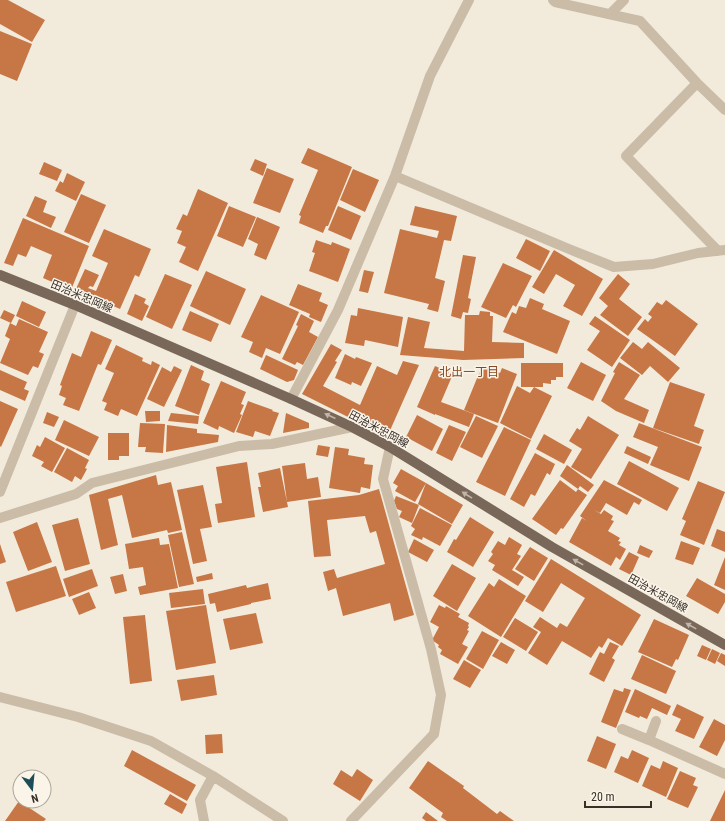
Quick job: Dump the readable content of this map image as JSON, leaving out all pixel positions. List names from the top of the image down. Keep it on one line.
{"streets":{"main road":["田治米忠岡線"]},"one_way":["田治米忠岡線"],"districts":["北出一丁目"],"scale_bar":"20 m","north":"bottom"}
